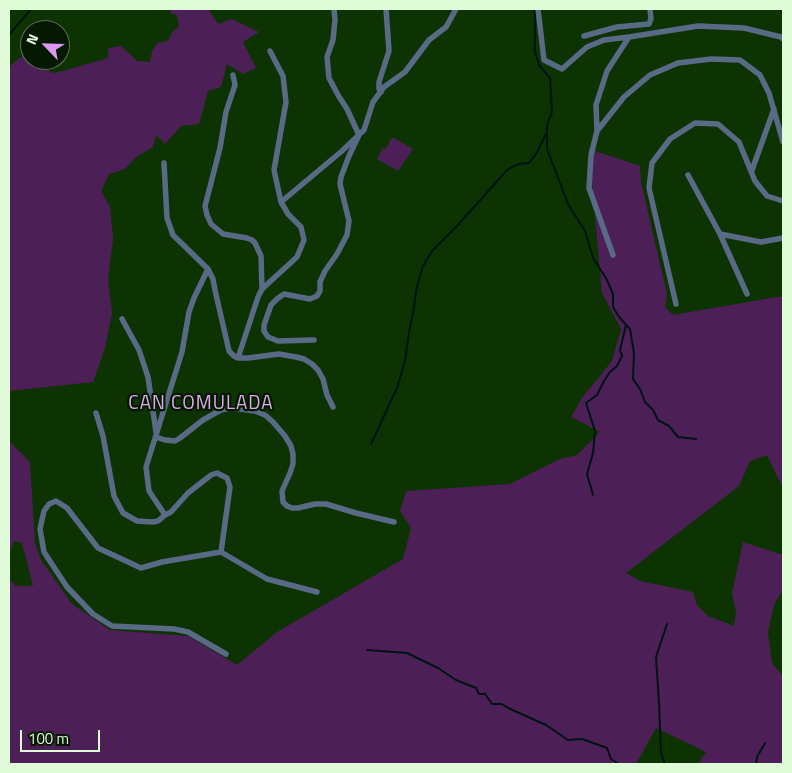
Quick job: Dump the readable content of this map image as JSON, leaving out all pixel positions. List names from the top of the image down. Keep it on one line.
{"districts":["CAN COMULADA"],"scale_bar":"100 m","north":"top left"}
